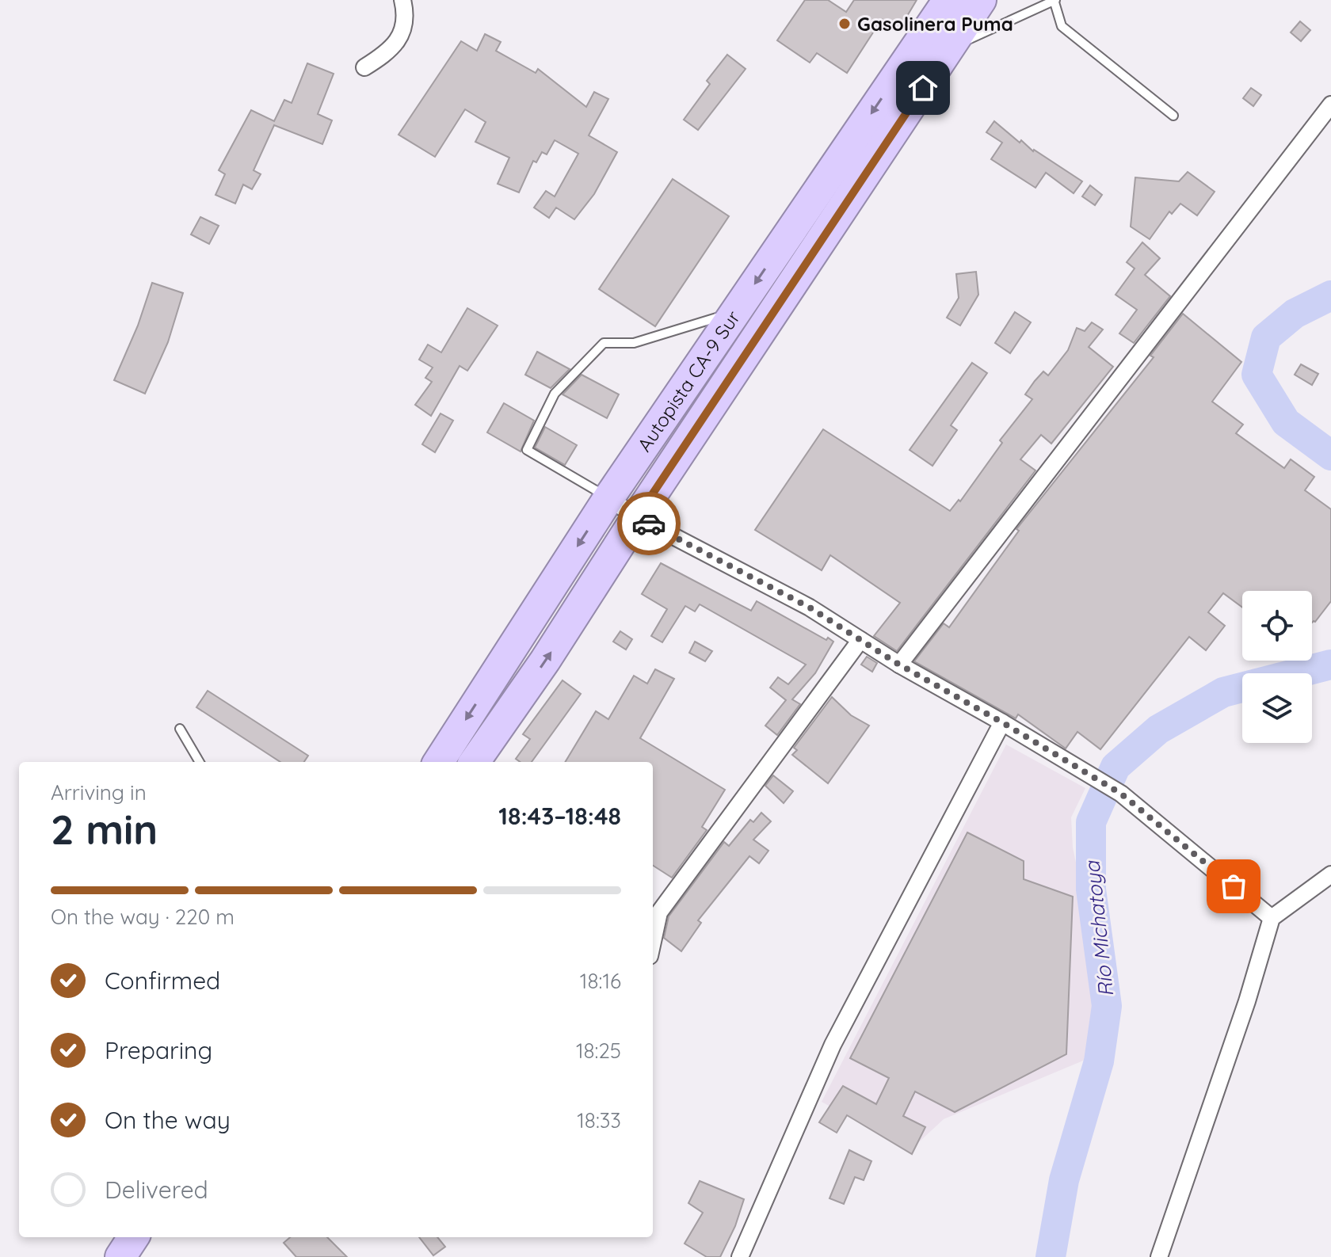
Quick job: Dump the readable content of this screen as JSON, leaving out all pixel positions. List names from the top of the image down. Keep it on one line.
{"streets":{"highway":["Autopista CA-9 Sur"]},"water":["Río Michatoya"],"places":["Gasolinera Puma"],"page":{"heading":["2 min","Arriving in","18:43–18:48"],"bar":"On the way · 220 m","list":[["Confirmed","18:16"],["Preparing","18:25"],["On the way","18:33"],"Delivered"]}}
